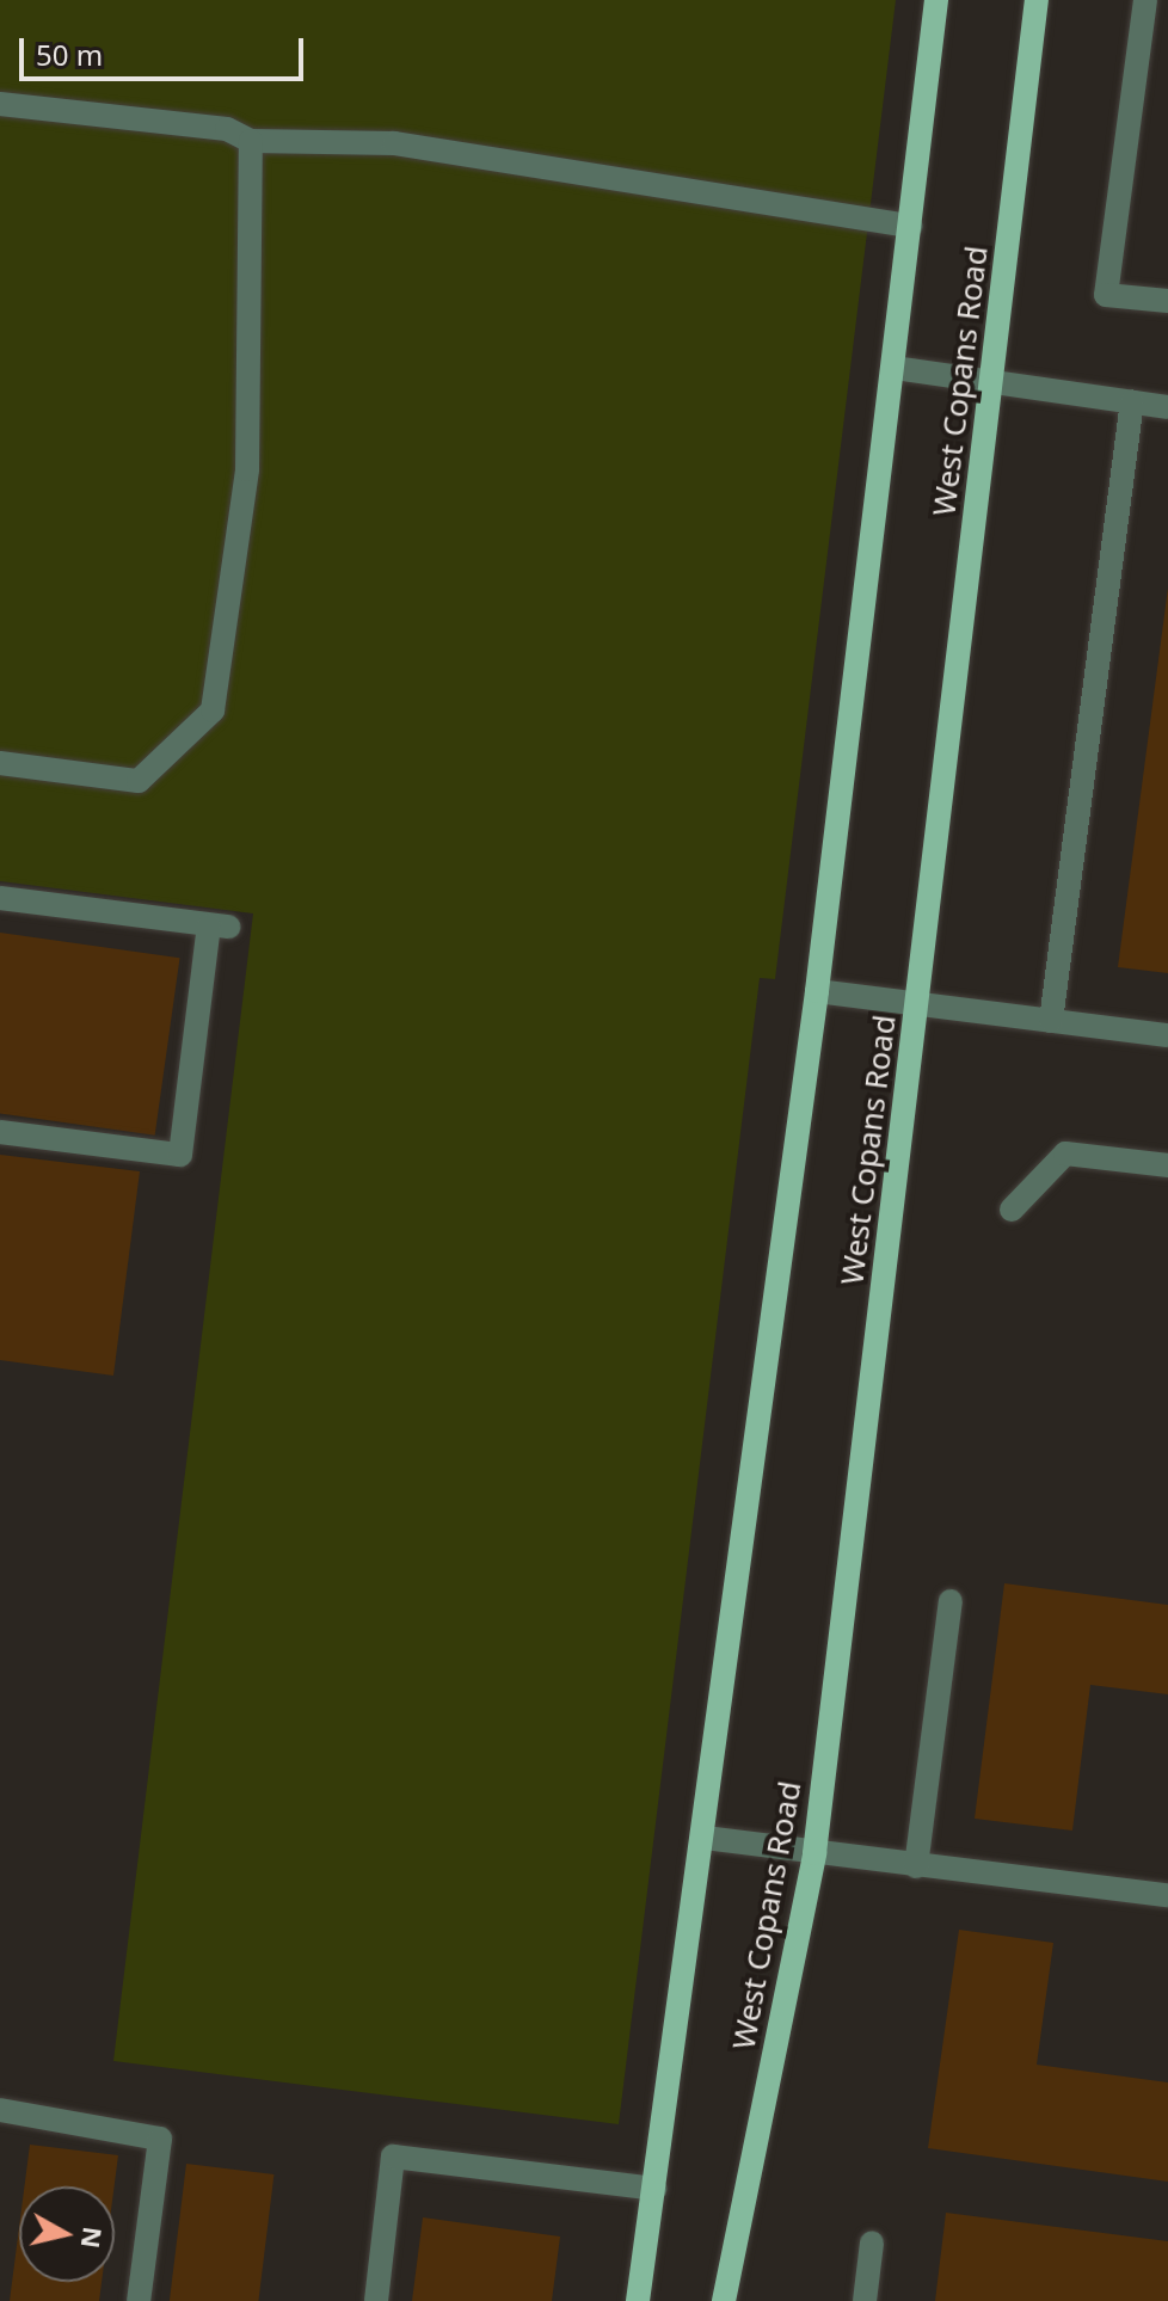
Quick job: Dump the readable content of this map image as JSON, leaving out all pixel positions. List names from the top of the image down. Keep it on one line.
{"streets":{"main road":["West Copans Road"]},"scale_bar":"50 m","north":"right"}
